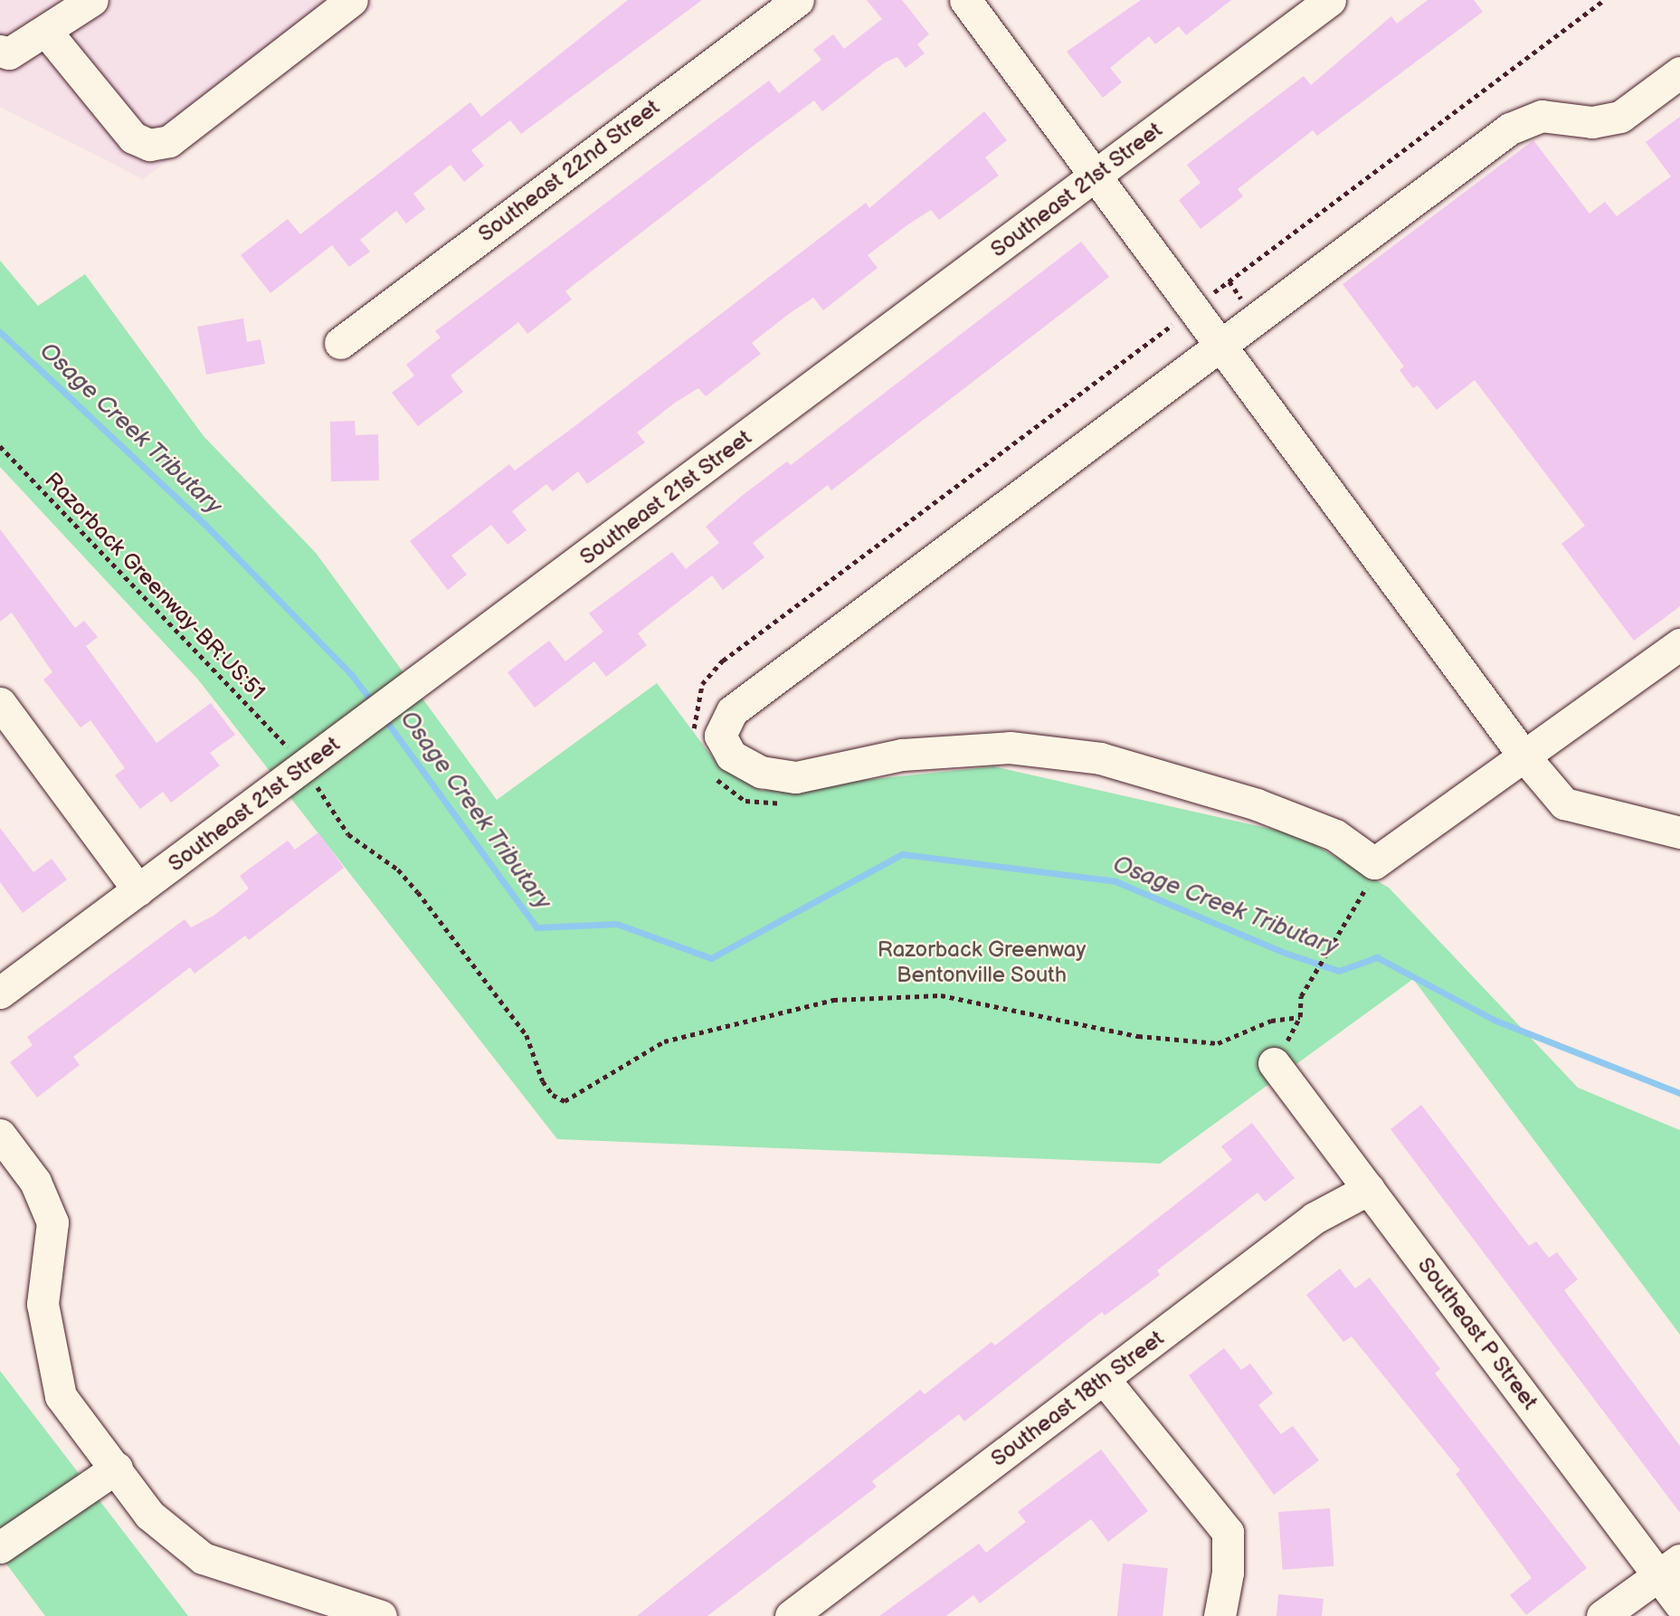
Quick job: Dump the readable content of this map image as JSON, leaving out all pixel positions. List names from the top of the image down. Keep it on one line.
{"streets":{"street":["Southeast 22nd Street","Southeast 21st Street","Southeast P Street","Southeast 18th Street"],"path":["Razorback Greenway-BR:US:51"]},"crossings":[["Southeast P Street","Southeast 18th Street"]],"water":["Osage Creek Tributary"],"parks":["Razorback Greenway Bentonville South"]}
